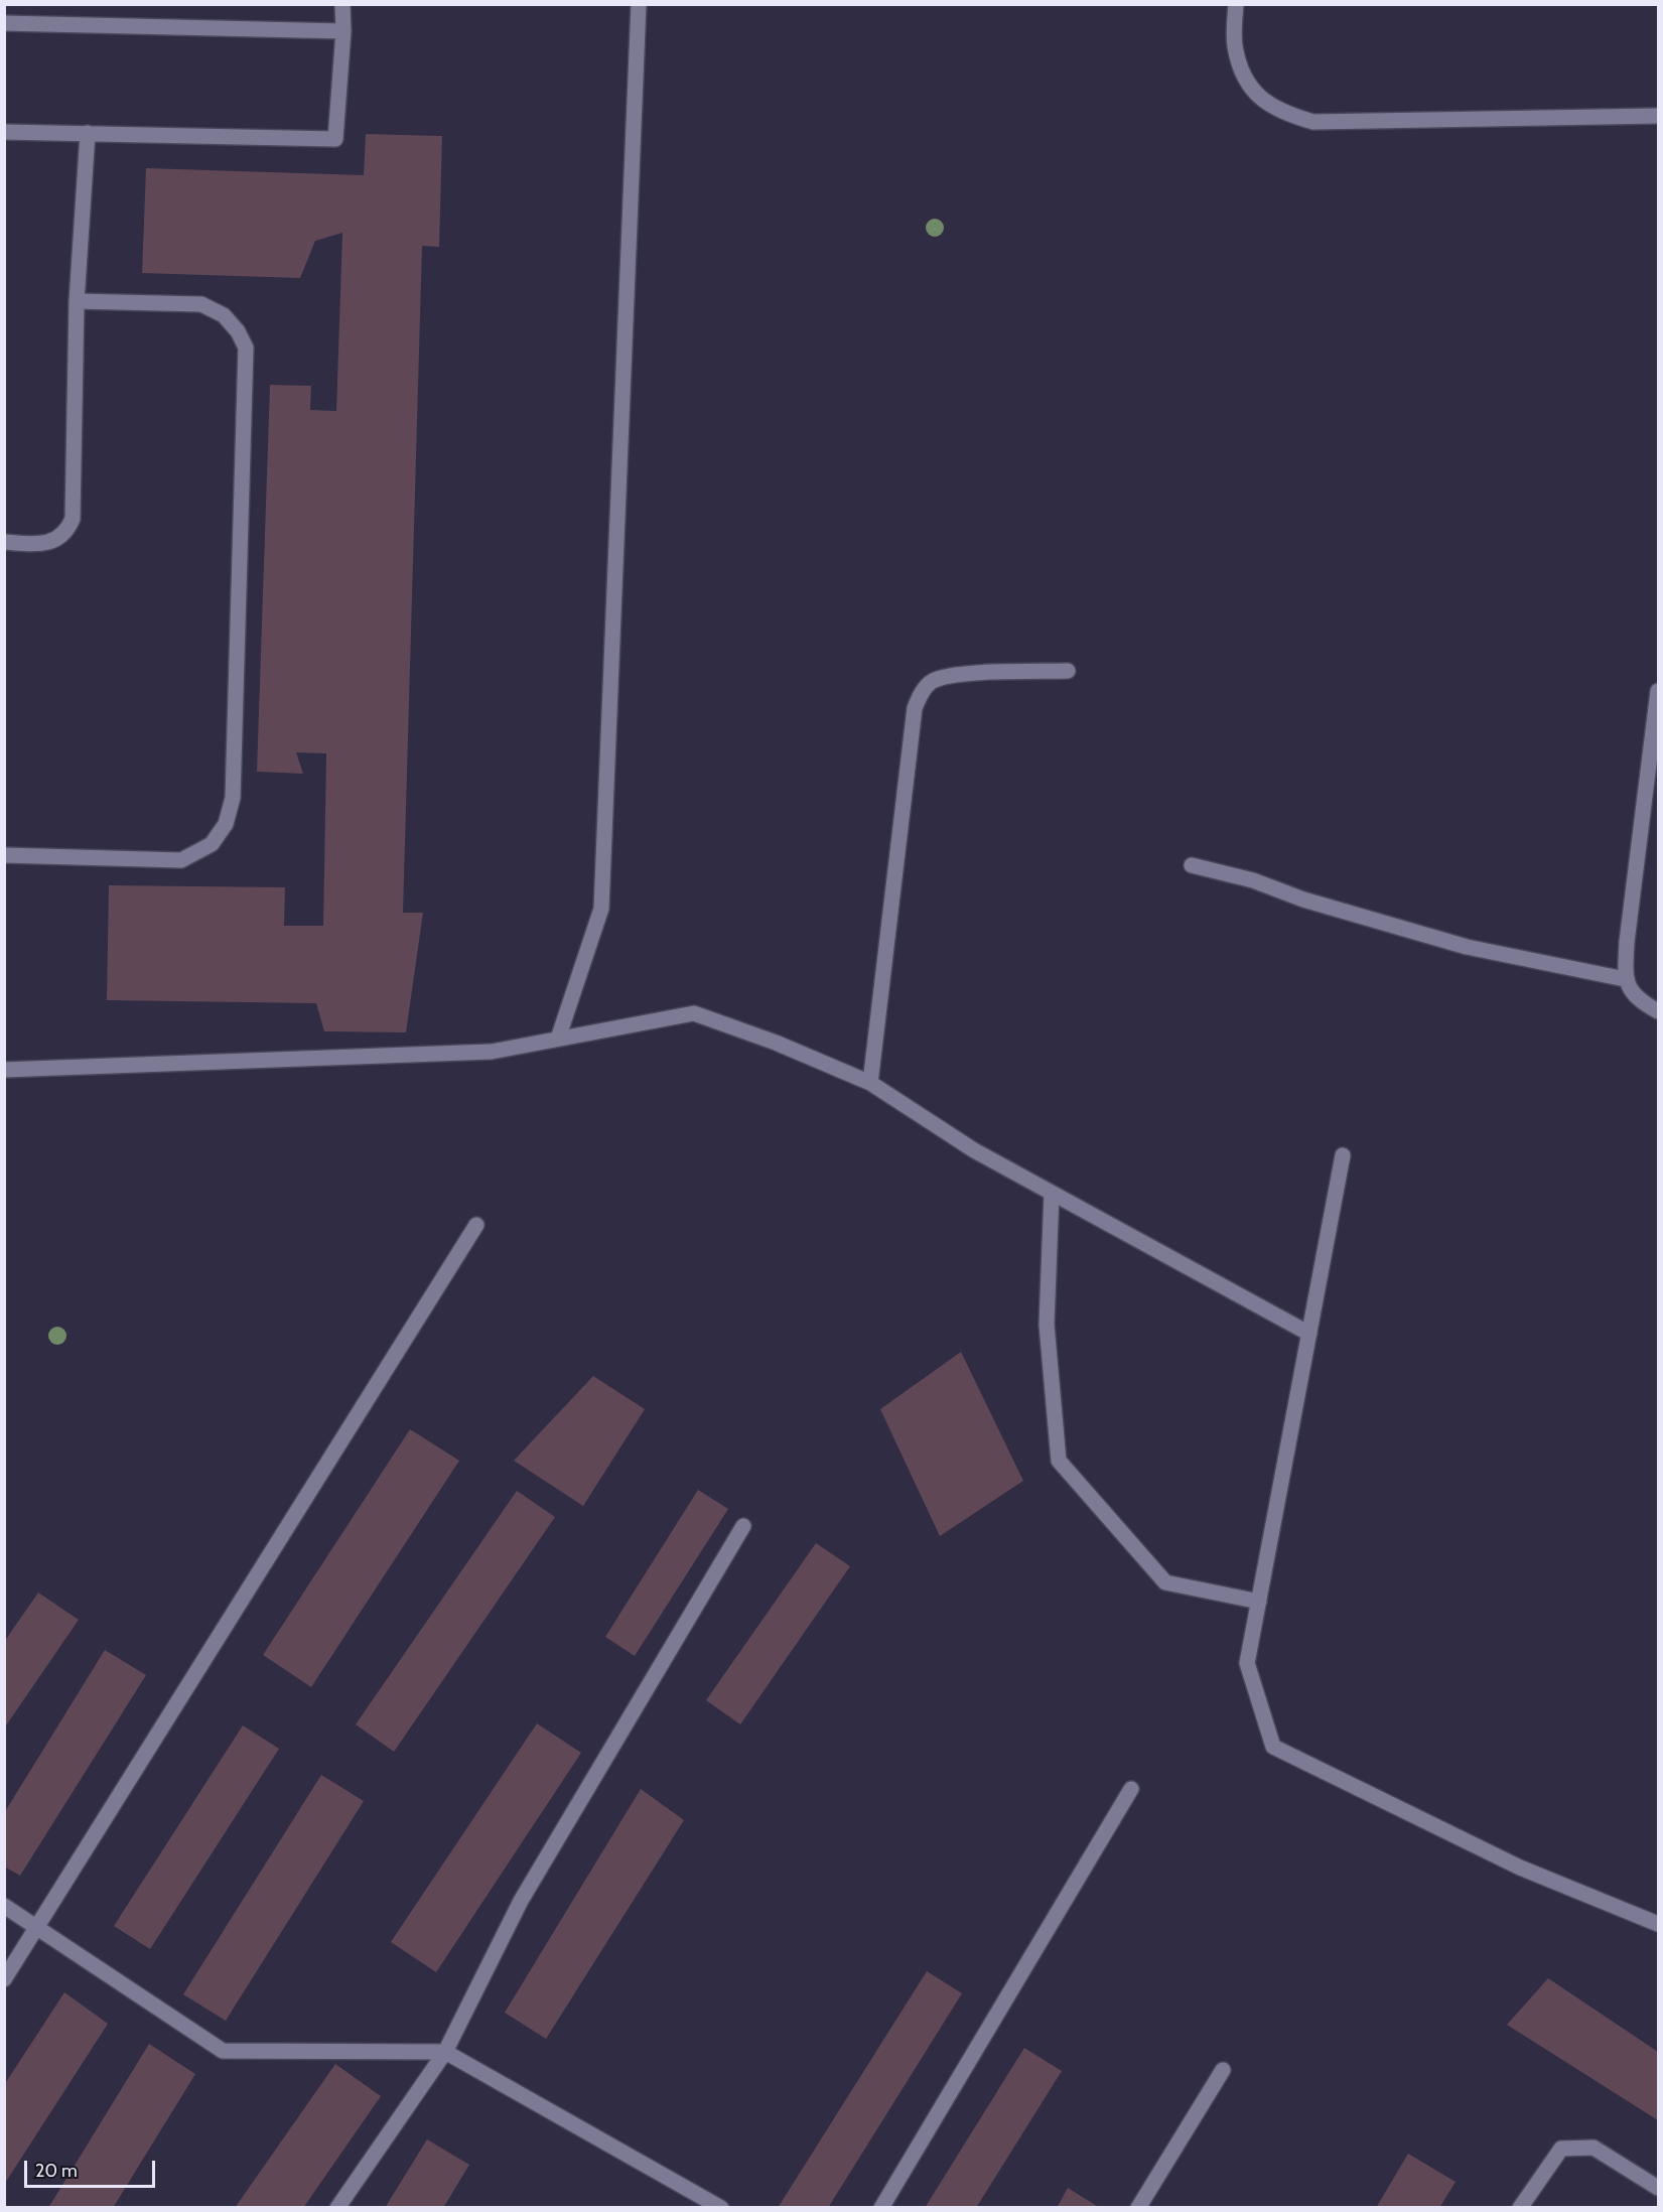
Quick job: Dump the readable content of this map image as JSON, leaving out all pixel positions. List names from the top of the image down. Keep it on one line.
{"scale_bar":"20 m"}
